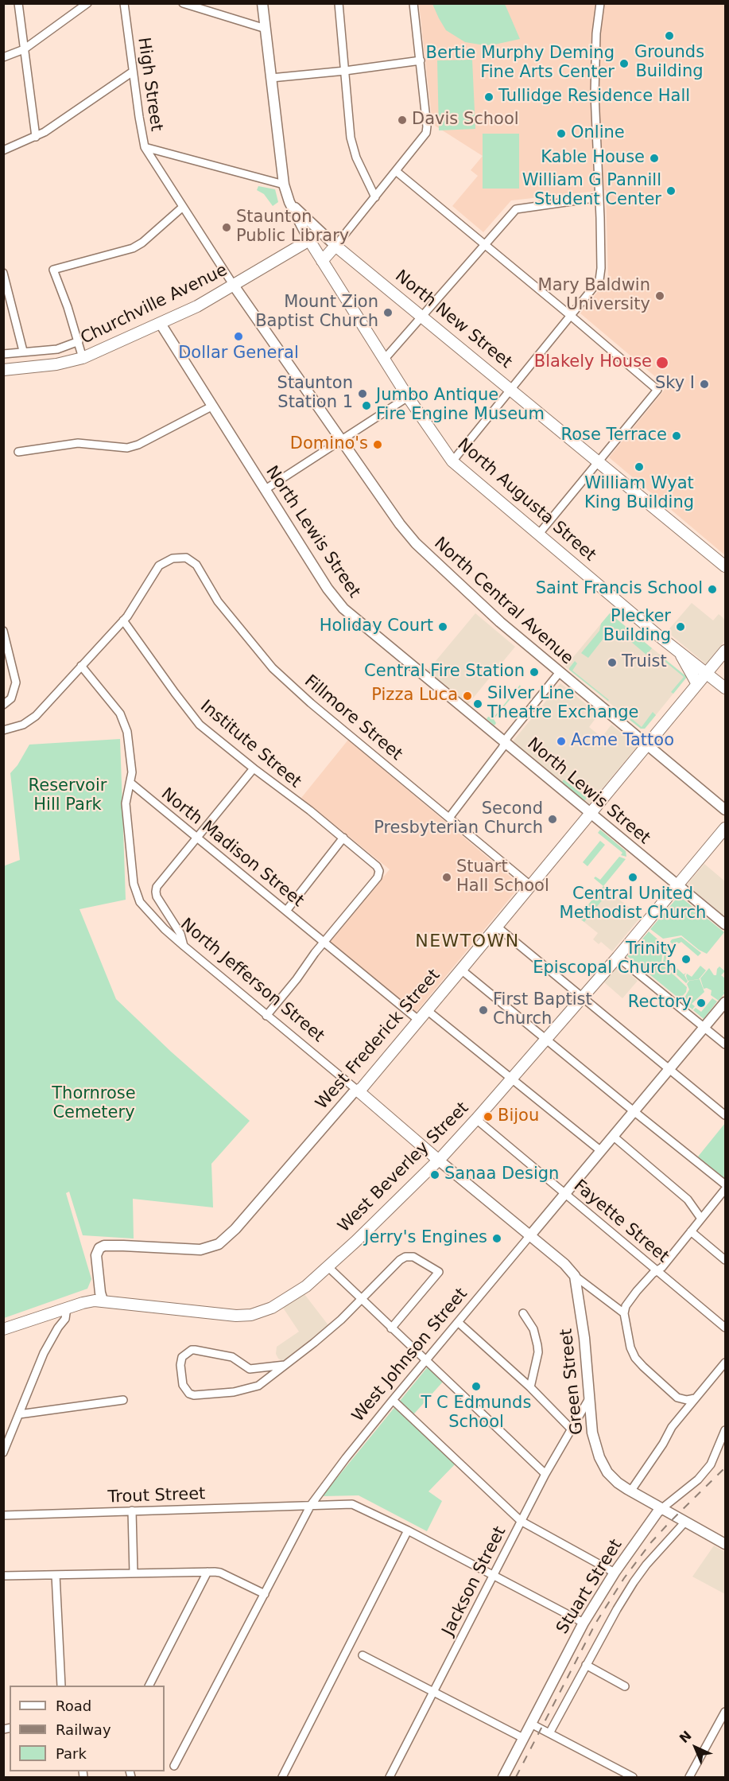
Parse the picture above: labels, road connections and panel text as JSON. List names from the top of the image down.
{
  "streets": {
    "main road": [
      "Churchville Avenue",
      "North New Street",
      "North Augusta Street",
      "North Jefferson Street",
      "West Frederick Street",
      "West Beverley Street"
    ],
    "street": [
      "High Street",
      "North Lewis Street",
      "North Central Avenue",
      "Fillmore Street",
      "Institute Street",
      "North Madison Street",
      "Fayette Street",
      "West Johnson Street",
      "Green Street",
      "Trout Street",
      "Jackson Street",
      "Stuart Street"
    ]
  },
  "crossings": [
    ["High Street", "Churchville Avenue"],
    ["High Street", "North Central Avenue"],
    ["Churchville Avenue", "North Augusta Street"],
    ["Churchville Avenue", "North Lewis Street"],
    ["Churchville Avenue", "North Central Avenue"],
    ["North New Street", "North Augusta Street"],
    ["North Augusta Street", "West Frederick Street"],
    ["North Lewis Street", "West Frederick Street"],
    ["North Lewis Street", "West Beverley Street"],
    ["North Central Avenue", "West Frederick Street"],
    ["Fillmore Street", "Institute Street"],
    ["Fillmore Street", "West Frederick Street"],
    ["Institute Street", "North Madison Street"],
    ["North Madison Street", "North Jefferson Street"],
    ["North Madison Street", "West Frederick Street"],
    ["North Jefferson Street", "West Frederick Street"],
    ["North Jefferson Street", "West Beverley Street"],
    ["West Frederick Street", "West Beverley Street"],
    ["West Beverley Street", "Fayette Street"],
    ["Fayette Street", "West Johnson Street"],
    ["West Johnson Street", "Trout Street"],
    ["Green Street", "Jackson Street"],
    ["Green Street", "Stuart Street"],
    ["Trout Street", "Jackson Street"],
    ["Trout Street", "Stuart Street"]
  ],
  "districts": ["NEWTOWN"],
  "parks": ["Reservoir Hill Park", "Thornrose Cemetery"],
  "places": [
    "Grounds Building",
    "Bertie Murphy Deming Fine Arts Center",
    "Tullidge Residence Hall",
    "Davis School",
    "Online",
    "Kable House",
    "William G Pannill Student Center",
    "Staunton Public Library",
    "Mary Baldwin University",
    "Mount Zion Baptist Church",
    "Dollar General",
    "Blakely House",
    "Sky I",
    "Staunton Station 1",
    "Jumbo Antique Fire Engine Museum",
    "Rose Terrace",
    "Domino's",
    "William Wyat King Building",
    "Saint Francis School",
    "Holiday Court",
    "Plecker Building",
    "Truist",
    "Central Fire Station",
    "Pizza Luca",
    "Silver Line Theatre Exchange",
    "Acme Tattoo",
    "Second Presbyterian Church",
    "Stuart Hall School",
    "Central United Methodist Church",
    "Trinity Episcopal Church",
    "Rectory",
    "First Baptist Church",
    "Bijou",
    "Sanaa Design",
    "Jerry's Engines",
    "T C Edmunds School"
  ],
  "legend": ["Road", "Railway", "Park"],
  "north": "top left"
}
